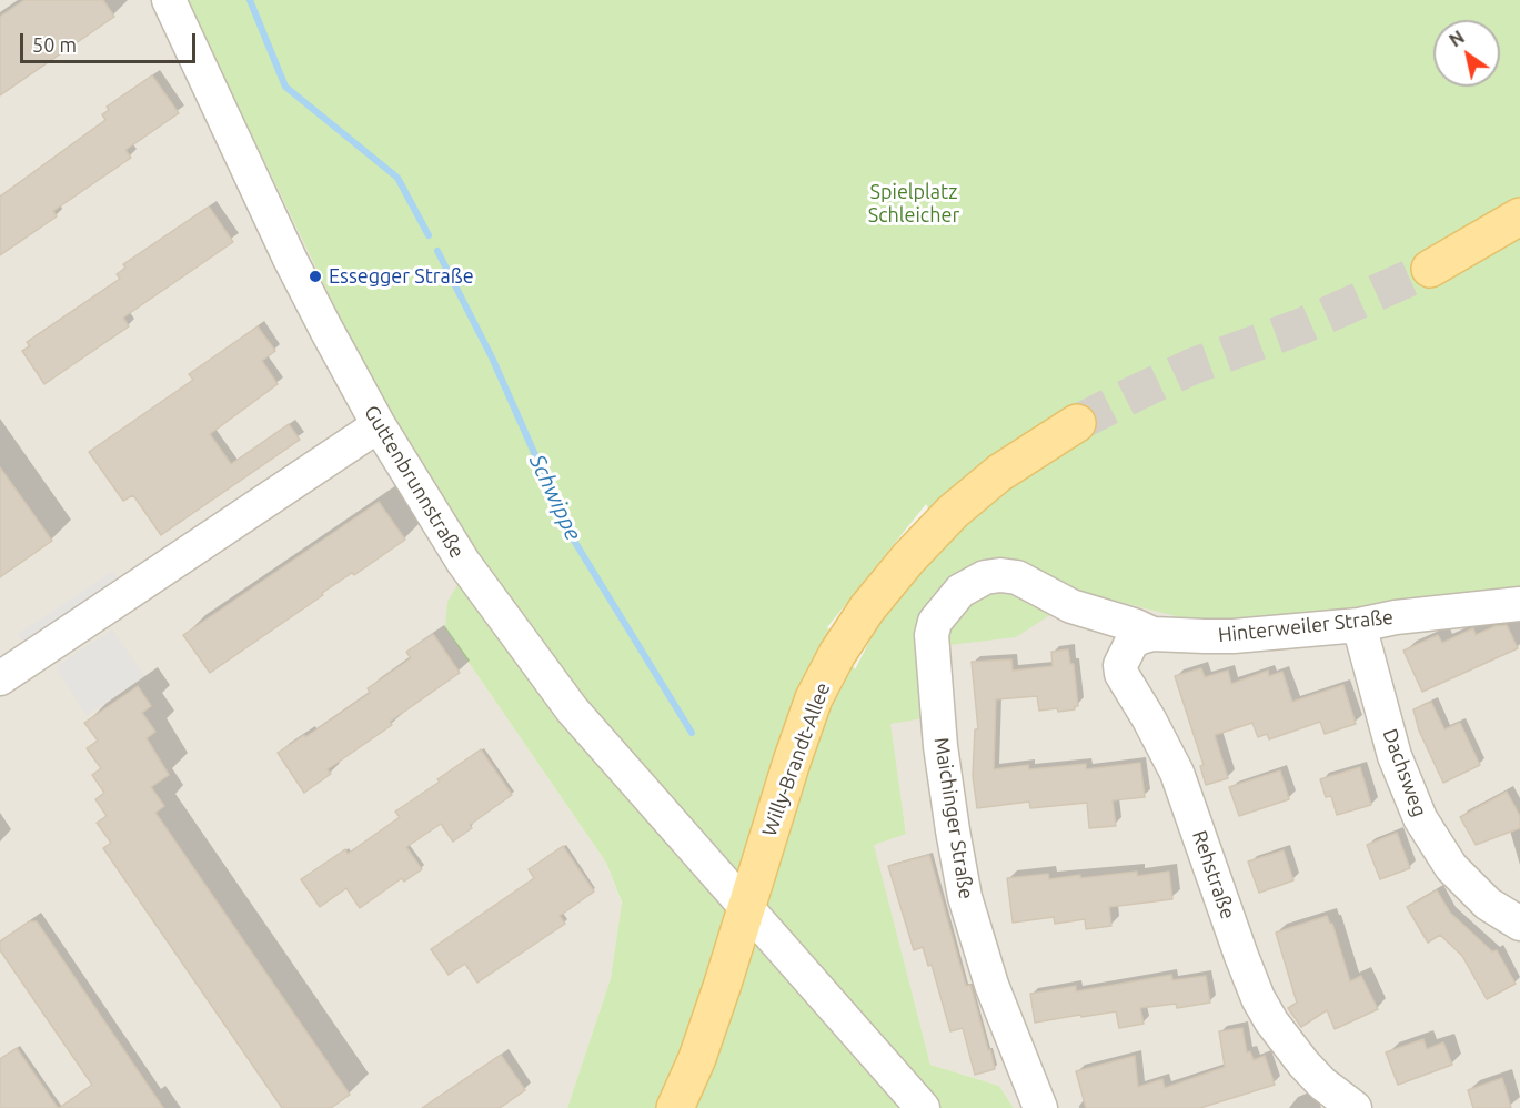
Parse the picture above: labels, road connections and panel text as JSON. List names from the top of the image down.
{
  "streets": {
    "main road": ["Willy-Brandt-Allee"],
    "street": [
      "Guttenbrunnstraße",
      "Hinterweiler Straße",
      "Dachsweg",
      "Maichinger Straße",
      "Rehstraße"
    ]
  },
  "crossings": [
    ["Guttenbrunnstraße", "Willy-Brandt-Allee"],
    ["Hinterweiler Straße", "Dachsweg"],
    ["Hinterweiler Straße", "Maichinger Straße"],
    ["Hinterweiler Straße", "Rehstraße"]
  ],
  "water": ["Schwippe"],
  "parks": ["Spielplatz Schleicher"],
  "places": ["Essegger Straße"],
  "scale_bar": "50 m",
  "north": "top left"
}
